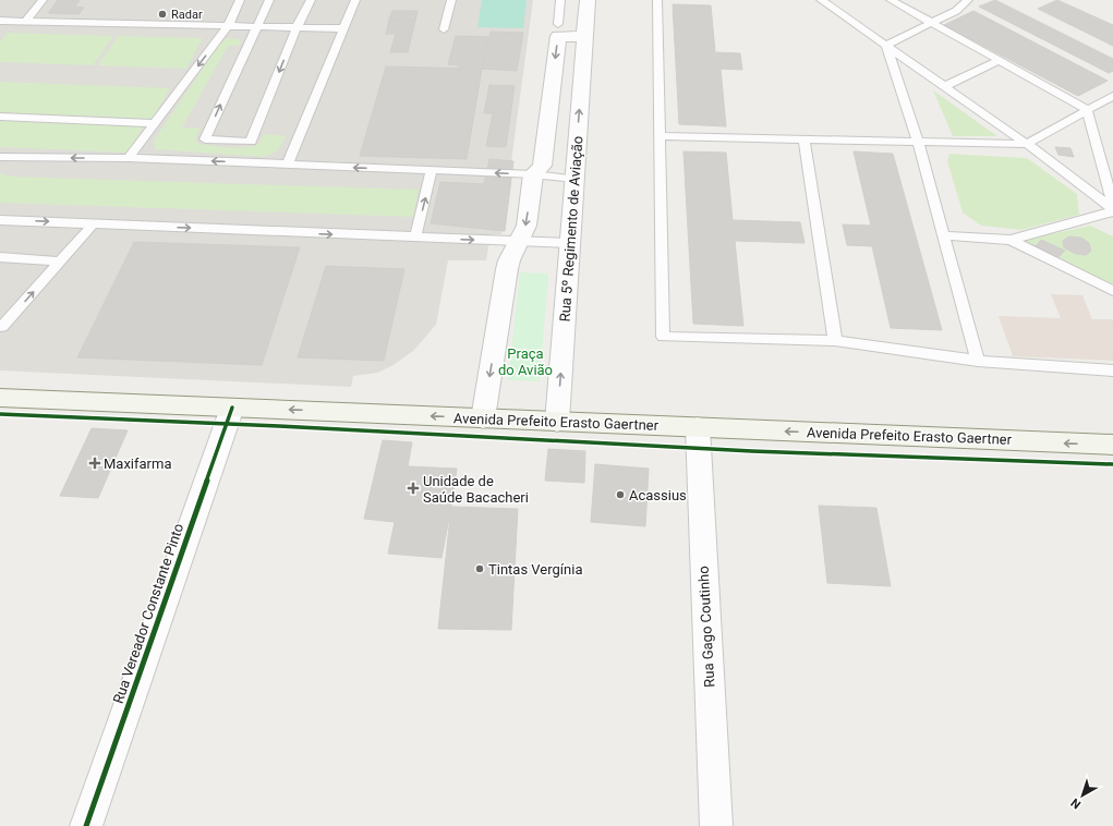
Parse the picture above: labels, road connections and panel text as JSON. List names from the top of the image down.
{
  "streets": {
    "main road": ["Avenida Prefeito Erasto Gaertner"],
    "street": ["Rua 5º Regimento de Aviação", "Rua Vereador Constante Pinto", "Rua Gago Coutinho"]
  },
  "crossings": [
    ["Rua 5º Regimento de Aviação", "Avenida Prefeito Erasto Gaertner"],
    ["Avenida Prefeito Erasto Gaertner", "Rua Vereador Constante Pinto"],
    ["Avenida Prefeito Erasto Gaertner", "Rua Gago Coutinho"]
  ],
  "one_way": ["Avenida Prefeito Erasto Gaertner"],
  "parks": ["Praça do Avião"],
  "places": {
    "other": ["Radar", "Acassius", "Tintas Vergínia"],
    "health": ["Maxifarma", "Unidade de Saúde Bacacheri"]
  },
  "north": "bottom left"
}
